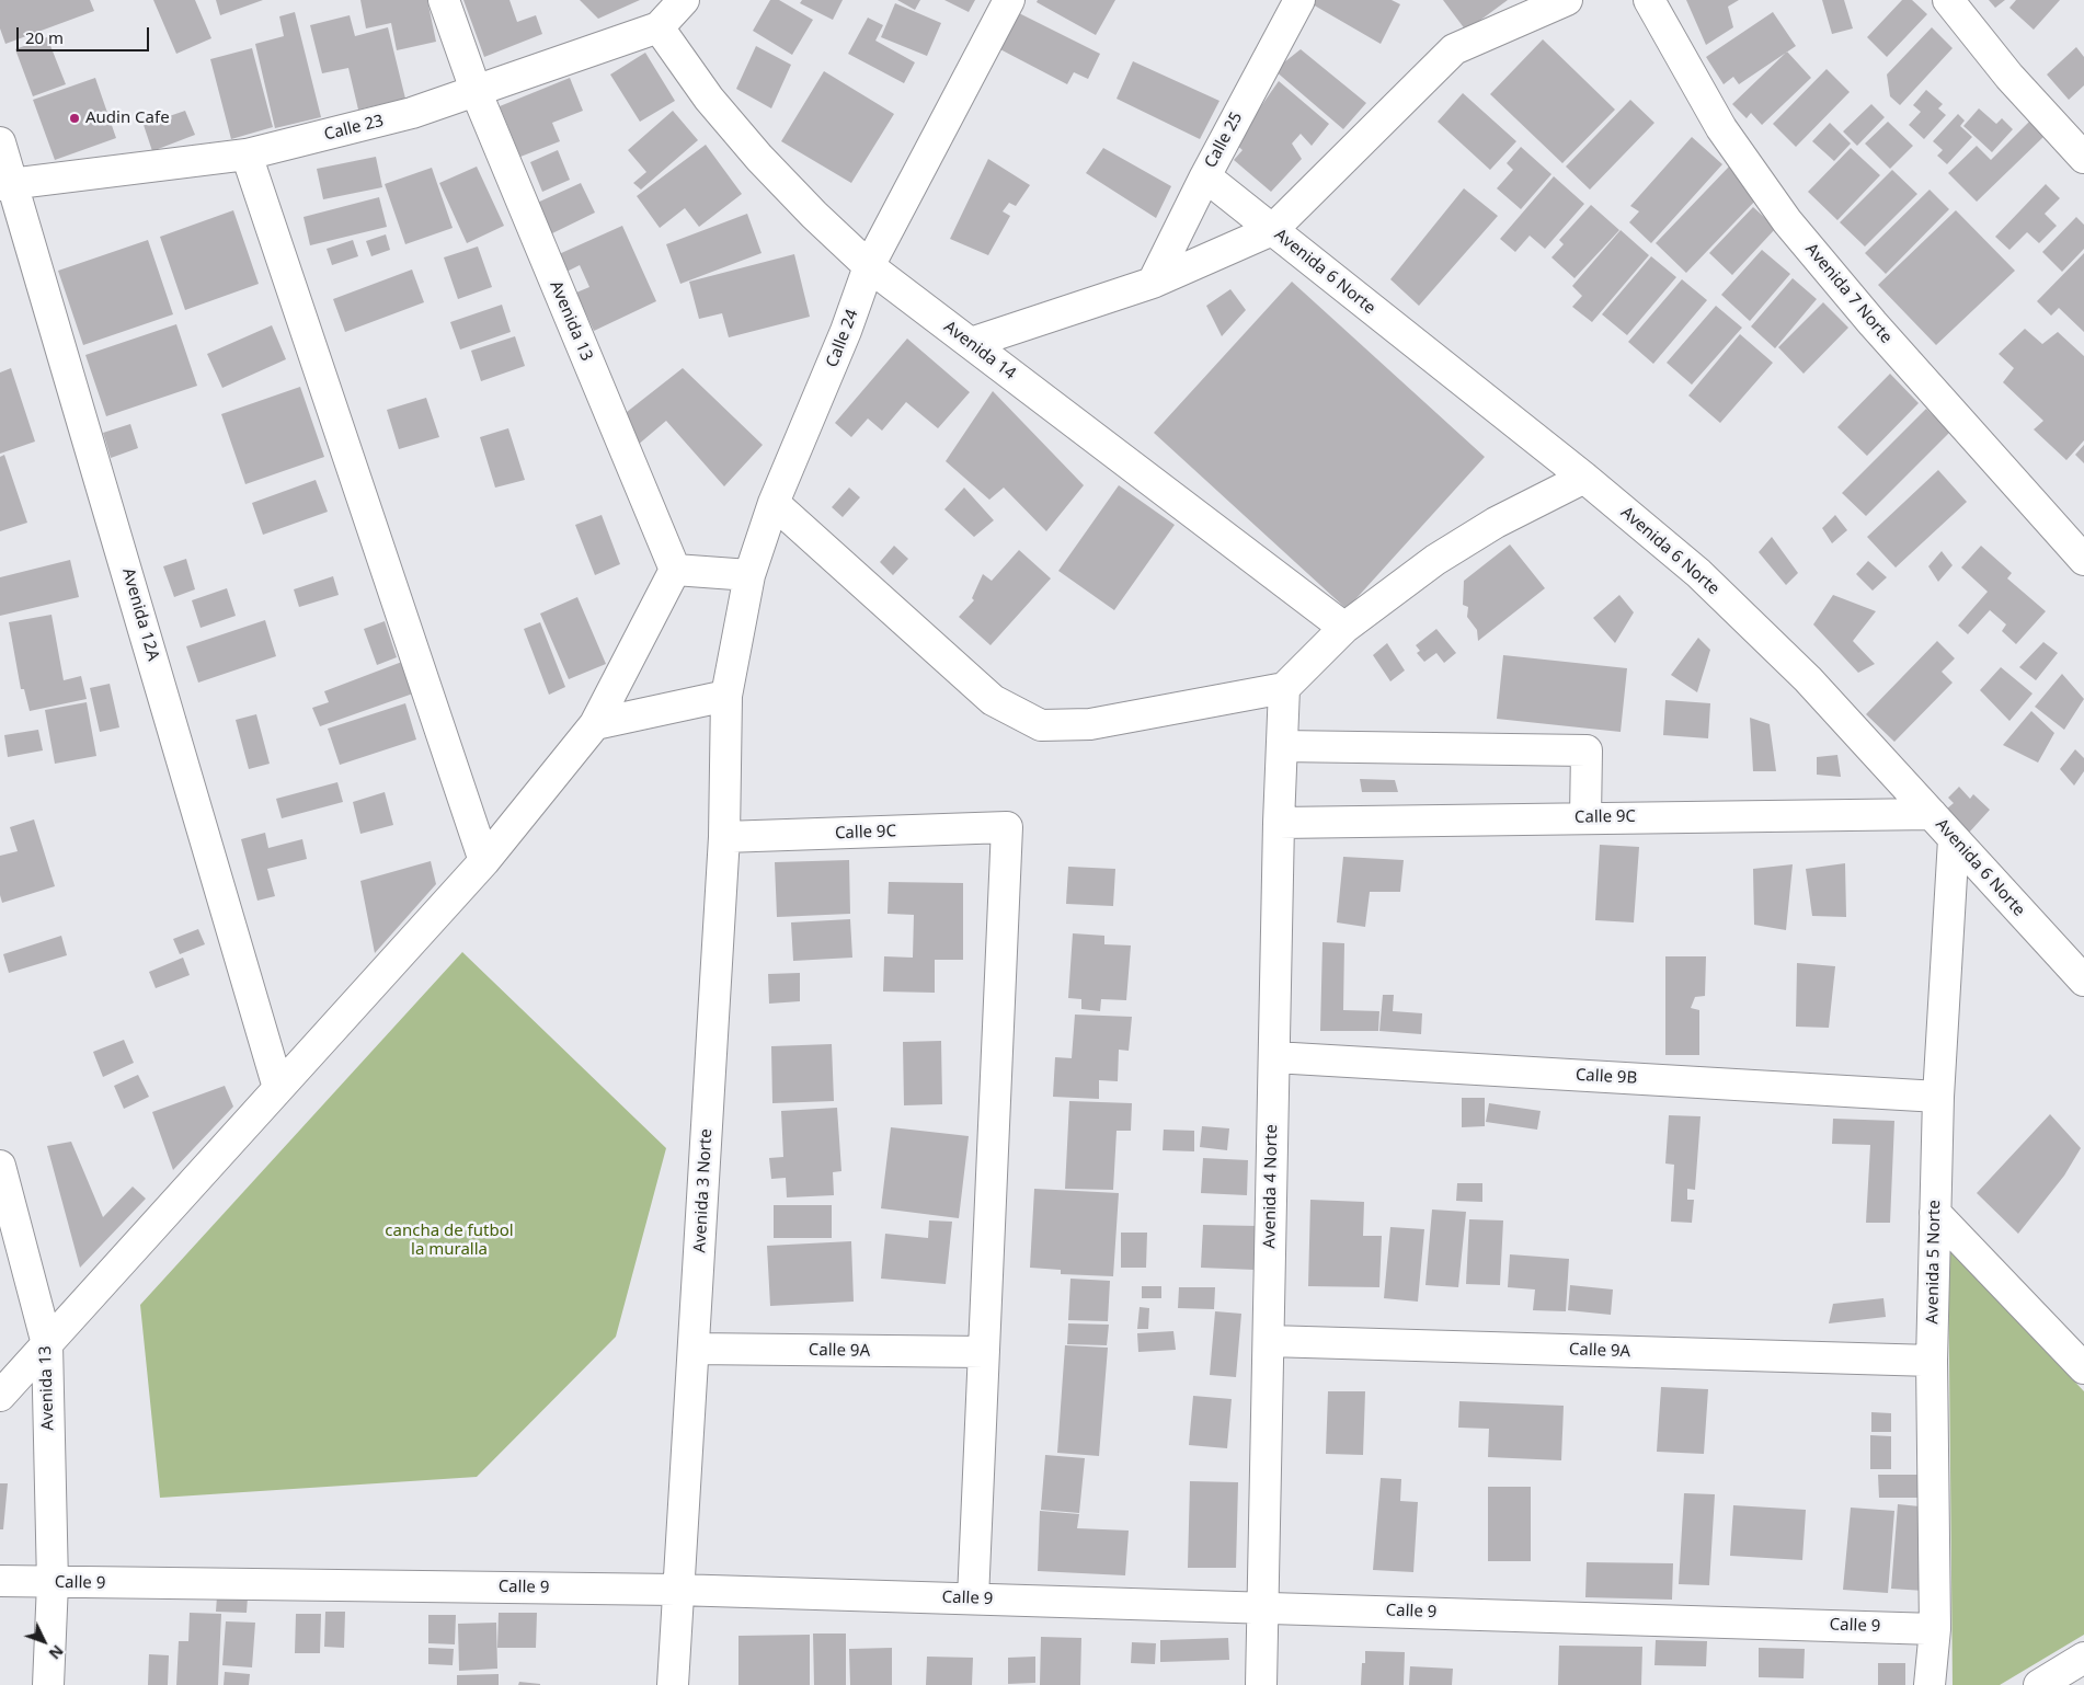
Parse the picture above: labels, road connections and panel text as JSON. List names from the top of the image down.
{
  "streets": {
    "street": [
      "Calle 23",
      "Calle 25",
      "Avenida 6 Norte",
      "Avenida 7 Norte",
      "Avenida 13",
      "Calle 24",
      "Avenida 14",
      "Avenida 12A",
      "Calle 9C",
      "Calle 9B",
      "Avenida 4 Norte",
      "Avenida 3 Norte",
      "Avenida 5 Norte",
      "Calle 9A",
      "Calle 9"
    ]
  },
  "crossings": [
    ["Calle 23", "Avenida 13"],
    ["Calle 23", "Avenida 14"],
    ["Calle 23", "Avenida 12A"],
    ["Calle 25", "Avenida 6 Norte"],
    ["Avenida 6 Norte", "Calle 9C"],
    ["Avenida 6 Norte", "Avenida 5 Norte"],
    ["Avenida 13", "Calle 9"],
    ["Calle 24", "Avenida 14"],
    ["Calle 24", "Avenida 3 Norte"],
    ["Calle 9C", "Avenida 4 Norte"],
    ["Calle 9C", "Avenida 3 Norte"],
    ["Calle 9C", "Calle 9A"],
    ["Calle 9B", "Avenida 4 Norte"],
    ["Calle 9B", "Avenida 5 Norte"],
    ["Avenida 4 Norte", "Calle 9A"],
    ["Avenida 4 Norte", "Calle 9"],
    ["Avenida 3 Norte", "Calle 9A"],
    ["Avenida 3 Norte", "Calle 9"],
    ["Avenida 5 Norte", "Calle 9A"],
    ["Avenida 5 Norte", "Calle 9"]
  ],
  "parks": ["cancha de futbol la muralla"],
  "places": ["Audin Cafe"],
  "scale_bar": "20 m",
  "north": "bottom right"
}
